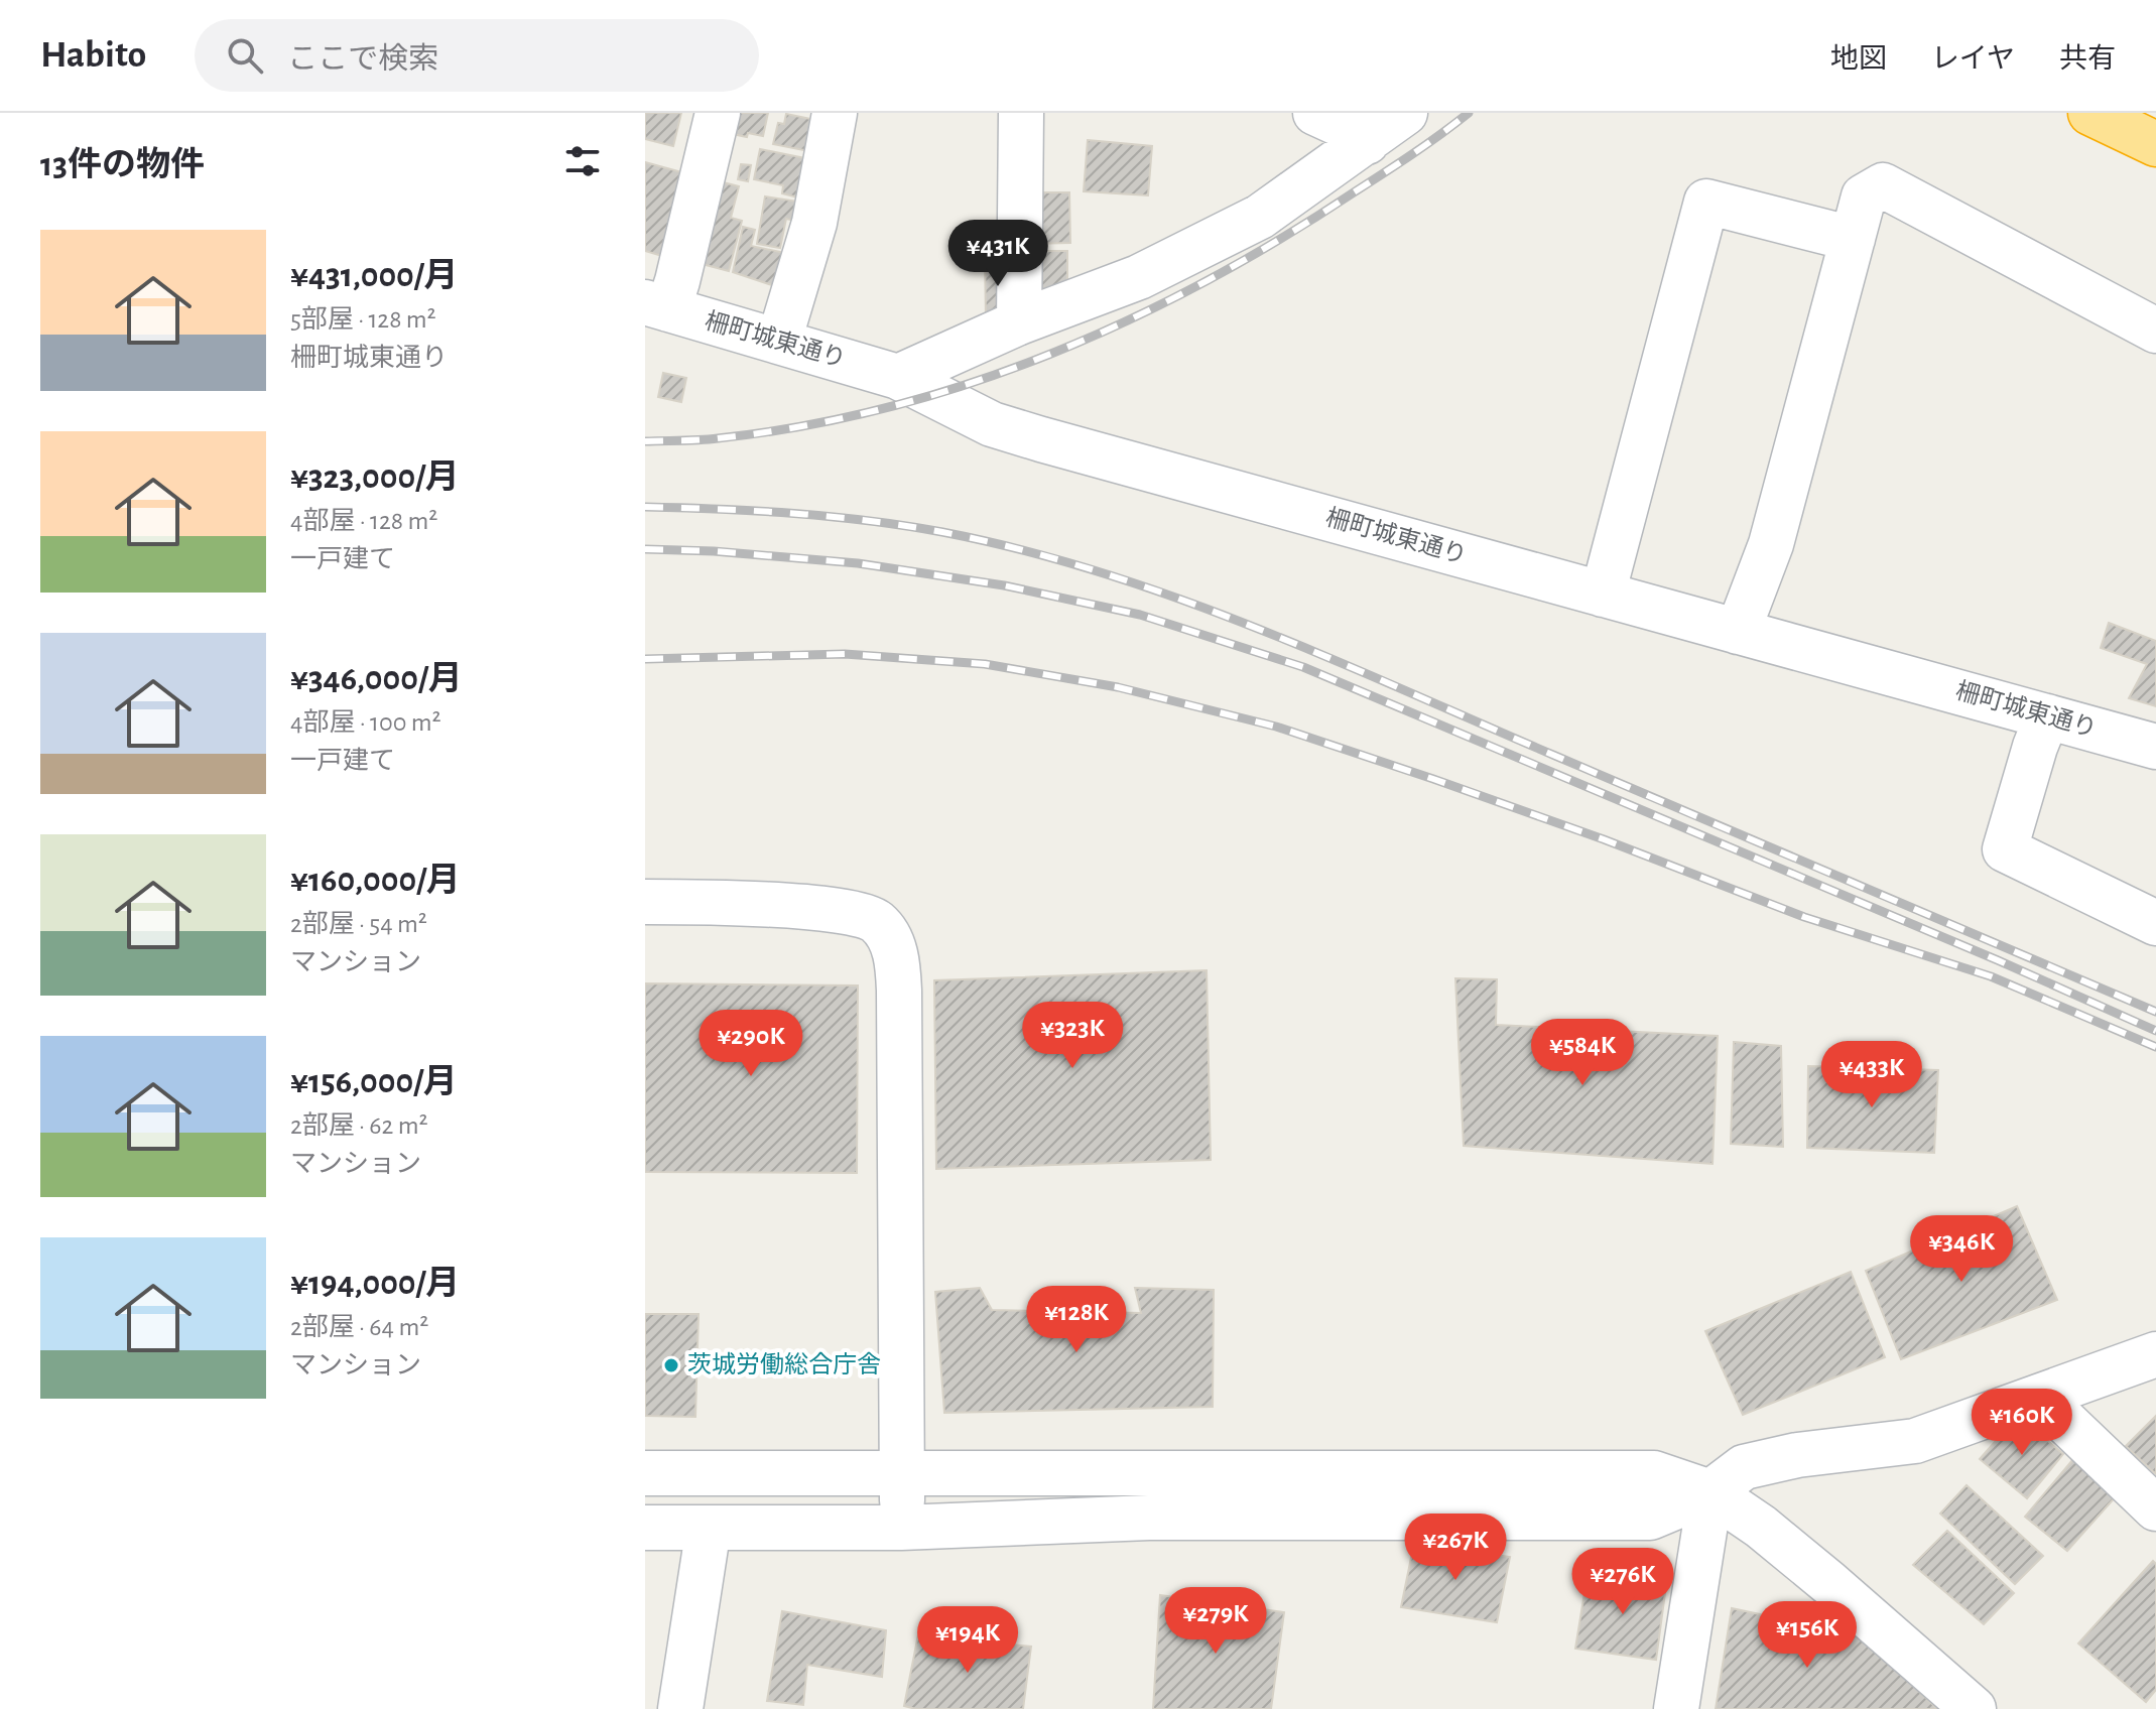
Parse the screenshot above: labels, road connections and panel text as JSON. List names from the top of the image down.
{
  "streets": {
    "street": ["柵町城東通り"]
  },
  "places": ["茨城労働総合庁舎"],
  "page": {
    "header": "Habito",
    "search": "ここで検索",
    "nav": ["地図", "レイヤ", "共有"],
    "heading": "13件の物件",
    "list": [
      {
        "name": "¥431,000/月",
        "note": "5部屋 · 128 m² · 柵町城東通り"
      },
      {
        "name": "¥323,000/月",
        "note": "4部屋 · 128 m² · 一戸建て"
      },
      {
        "name": "¥346,000/月",
        "note": "4部屋 · 100 m² · 一戸建て"
      },
      {
        "name": "¥160,000/月",
        "note": "2部屋 · 54 m² · マンション"
      },
      {
        "name": "¥156,000/月",
        "note": "2部屋 · 62 m² · マンション"
      },
      {
        "name": "¥194,000/月",
        "note": "2部屋 · 64 m² · マンション"
      }
    ],
    "price": [
      "¥431K",
      "¥323K",
      "¥290K",
      "¥584K",
      "¥433K",
      "¥346K",
      "¥128K",
      "¥160K",
      "¥267K",
      "¥276K",
      "¥279K",
      "¥156K",
      "¥194K"
    ]
  }
}
